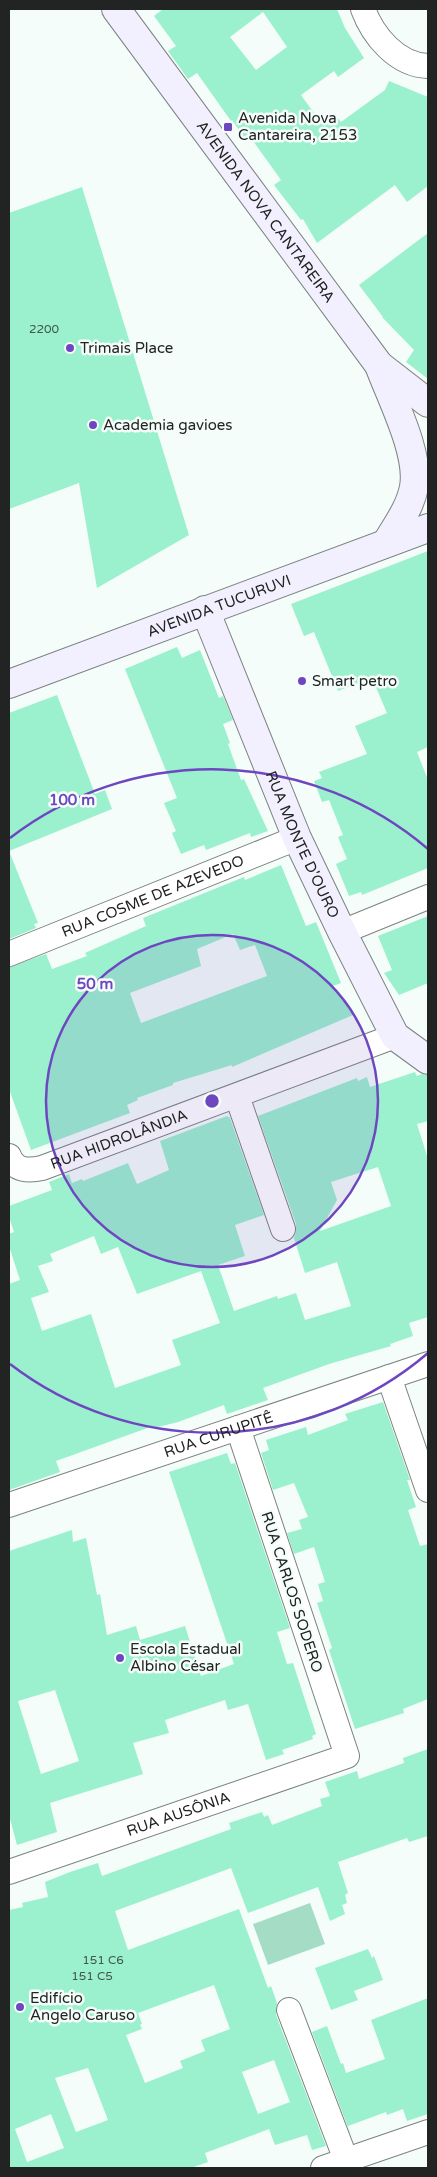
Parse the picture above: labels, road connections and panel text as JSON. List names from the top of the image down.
{
  "streets": {
    "main road": ["AVENIDA NOVA CANTAREIRA", "AVENIDA TUCURUVI", "RUA MONTE D'OURO"],
    "street": [
      "RUA COSME DE AZEVEDO",
      "RUA HIDROLÂNDIA",
      "RUA CURUPITÊ",
      "RUA CARLOS SODERO",
      "RUA AUSÔNIA"
    ]
  },
  "crossings": [
    ["AVENIDA TUCURUVI", "RUA MONTE D'OURO"],
    ["RUA MONTE D'OURO", "RUA COSME DE AZEVEDO"],
    ["RUA MONTE D'OURO", "RUA HIDROLÂNDIA"],
    ["RUA CURUPITÊ", "RUA CARLOS SODERO"],
    ["RUA CARLOS SODERO", "RUA AUSÔNIA"]
  ],
  "places": {
    "transit": ["Avenida Nova Cantareira, 2153"],
    "other": [
      "Trimais Place",
      "Academia gavioes",
      "Smart petro",
      "Escola Estadual Albino César",
      "Edifício Angelo Caruso"
    ]
  },
  "house_numbers": ["2200", "151 C6", "151 C5"],
  "rings": ["100 m", "50 m"]
}
